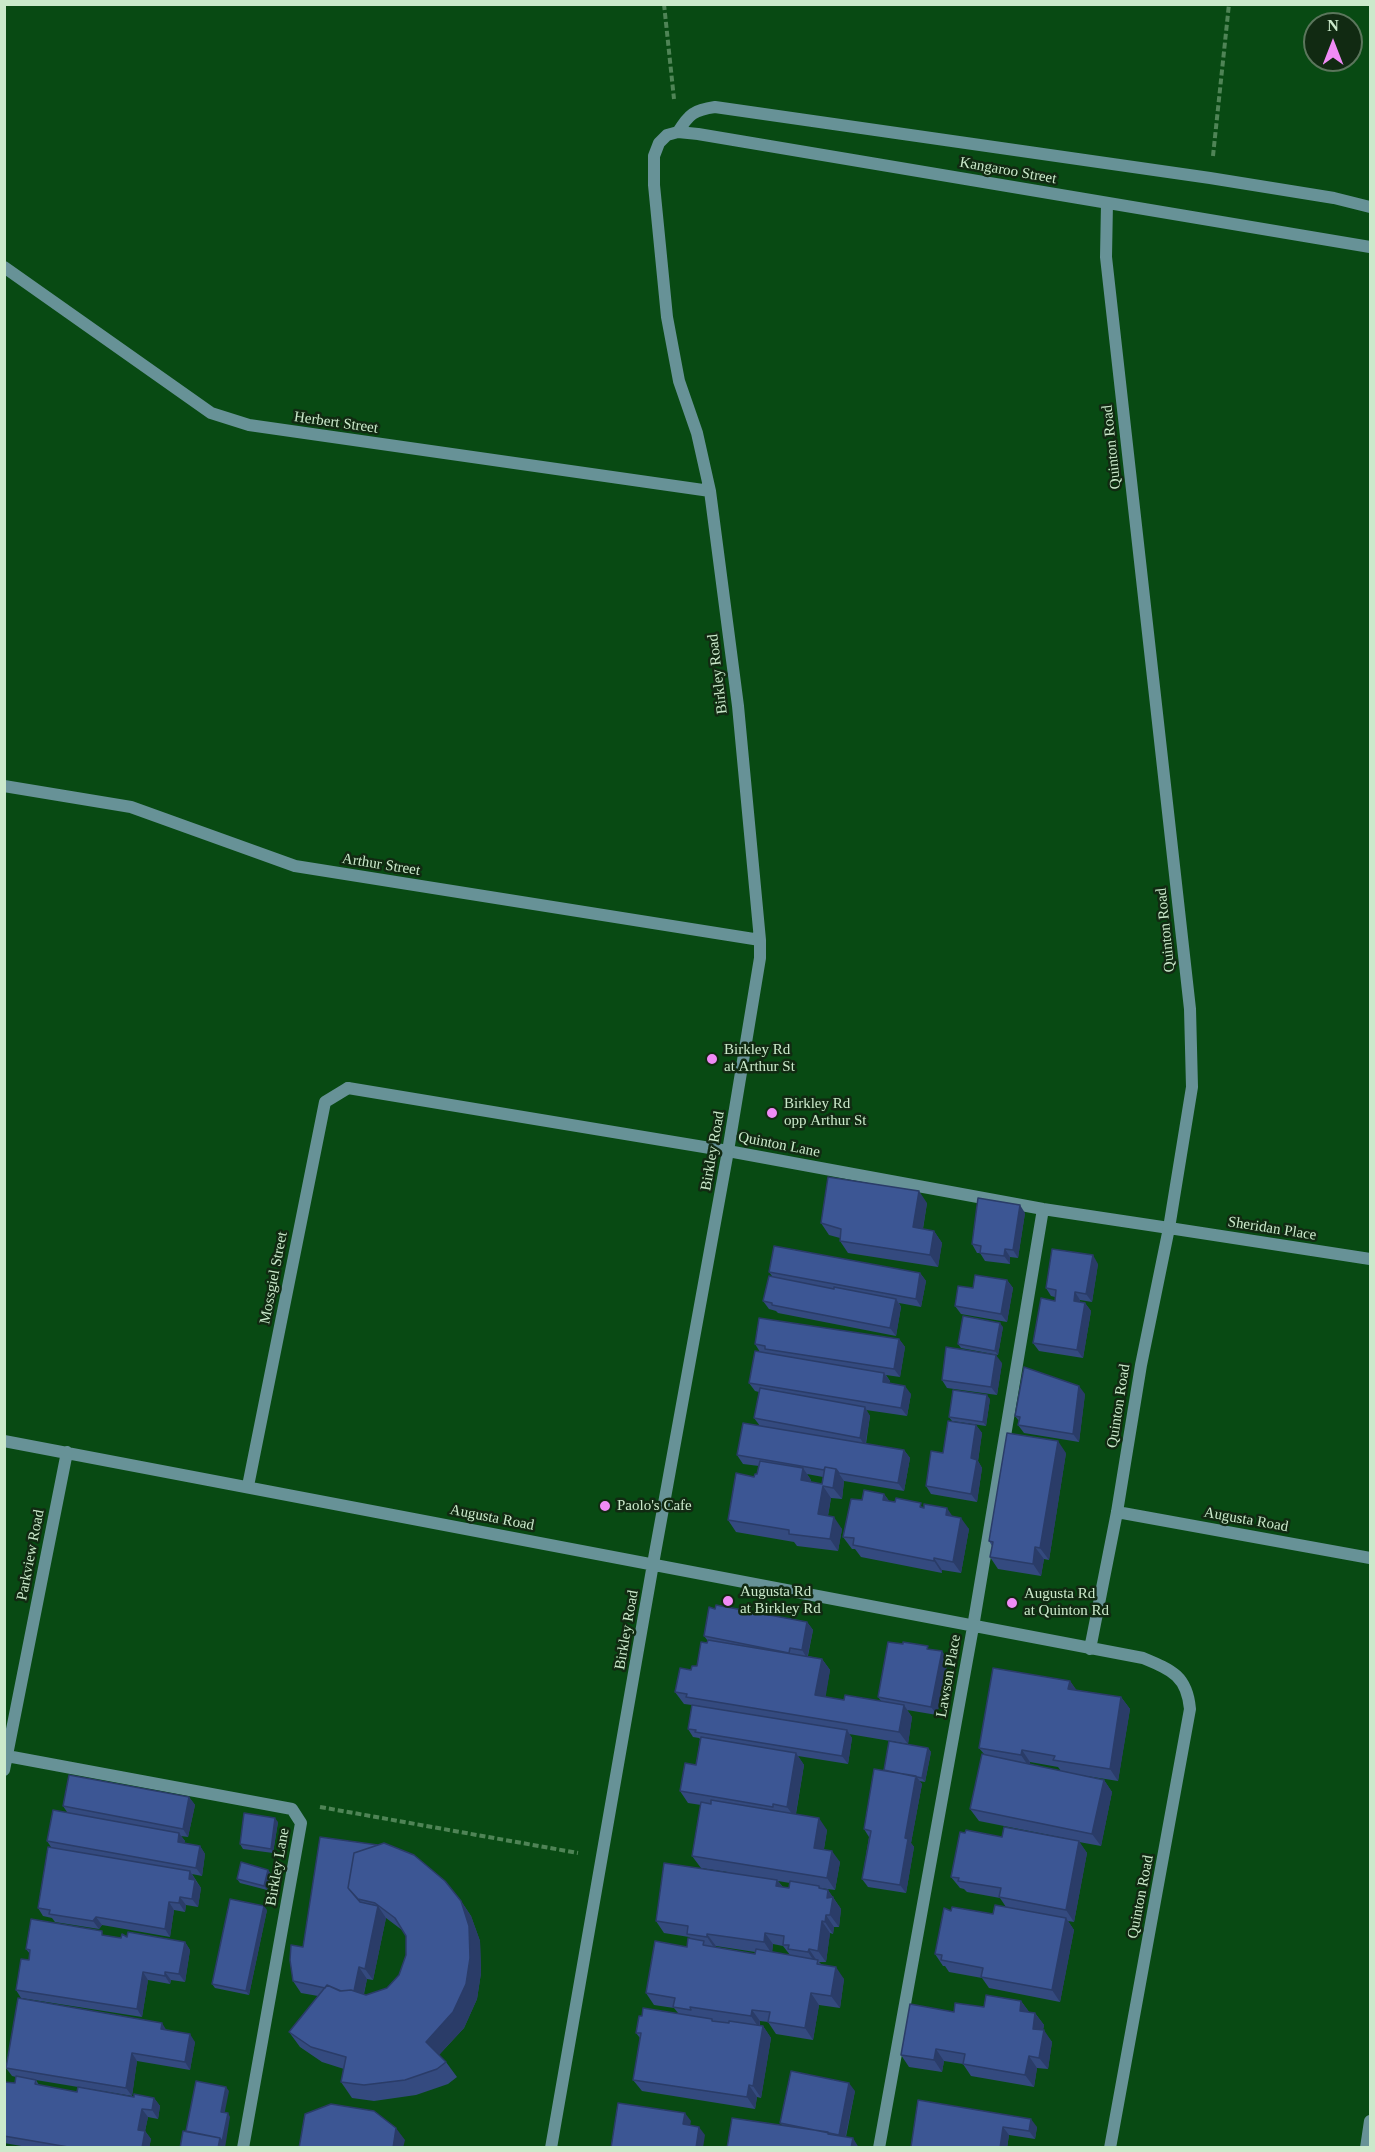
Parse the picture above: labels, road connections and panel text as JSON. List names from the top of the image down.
{
  "streets": {
    "street": [
      "Kangaroo Street",
      "Herbert Street",
      "Quinton Road",
      "Birkley Road",
      "Arthur Street",
      "Quinton Lane",
      "Sheridan Place",
      "Mossgiel Street",
      "Augusta Road",
      "Parkview Road",
      "Lawson Place",
      "Birkley Lane"
    ]
  },
  "crossings": [
    ["Kangaroo Street", "Quinton Road"],
    ["Kangaroo Street", "Birkley Road"],
    ["Herbert Street", "Birkley Road"],
    ["Quinton Road", "Quinton Lane"],
    ["Quinton Road", "Sheridan Place"],
    ["Quinton Road", "Augusta Road"],
    ["Quinton Road", "Lawson Place"],
    ["Birkley Road", "Arthur Street"],
    ["Birkley Road", "Quinton Lane"],
    ["Birkley Road", "Augusta Road"],
    ["Quinton Lane", "Sheridan Place"],
    ["Quinton Lane", "Mossgiel Street"],
    ["Quinton Lane", "Lawson Place"],
    ["Mossgiel Street", "Augusta Road"],
    ["Augusta Road", "Parkview Road"],
    ["Augusta Road", "Lawson Place"],
    ["Parkview Road", "Birkley Lane"]
  ],
  "places": [
    "Birkley Rd at Arthur St",
    "Birkley Rd opp Arthur St",
    "Paolo's Cafe",
    "Augusta Rd at Birkley Rd",
    "Augusta Rd at Quinton Rd"
  ],
  "north": "top"
}
